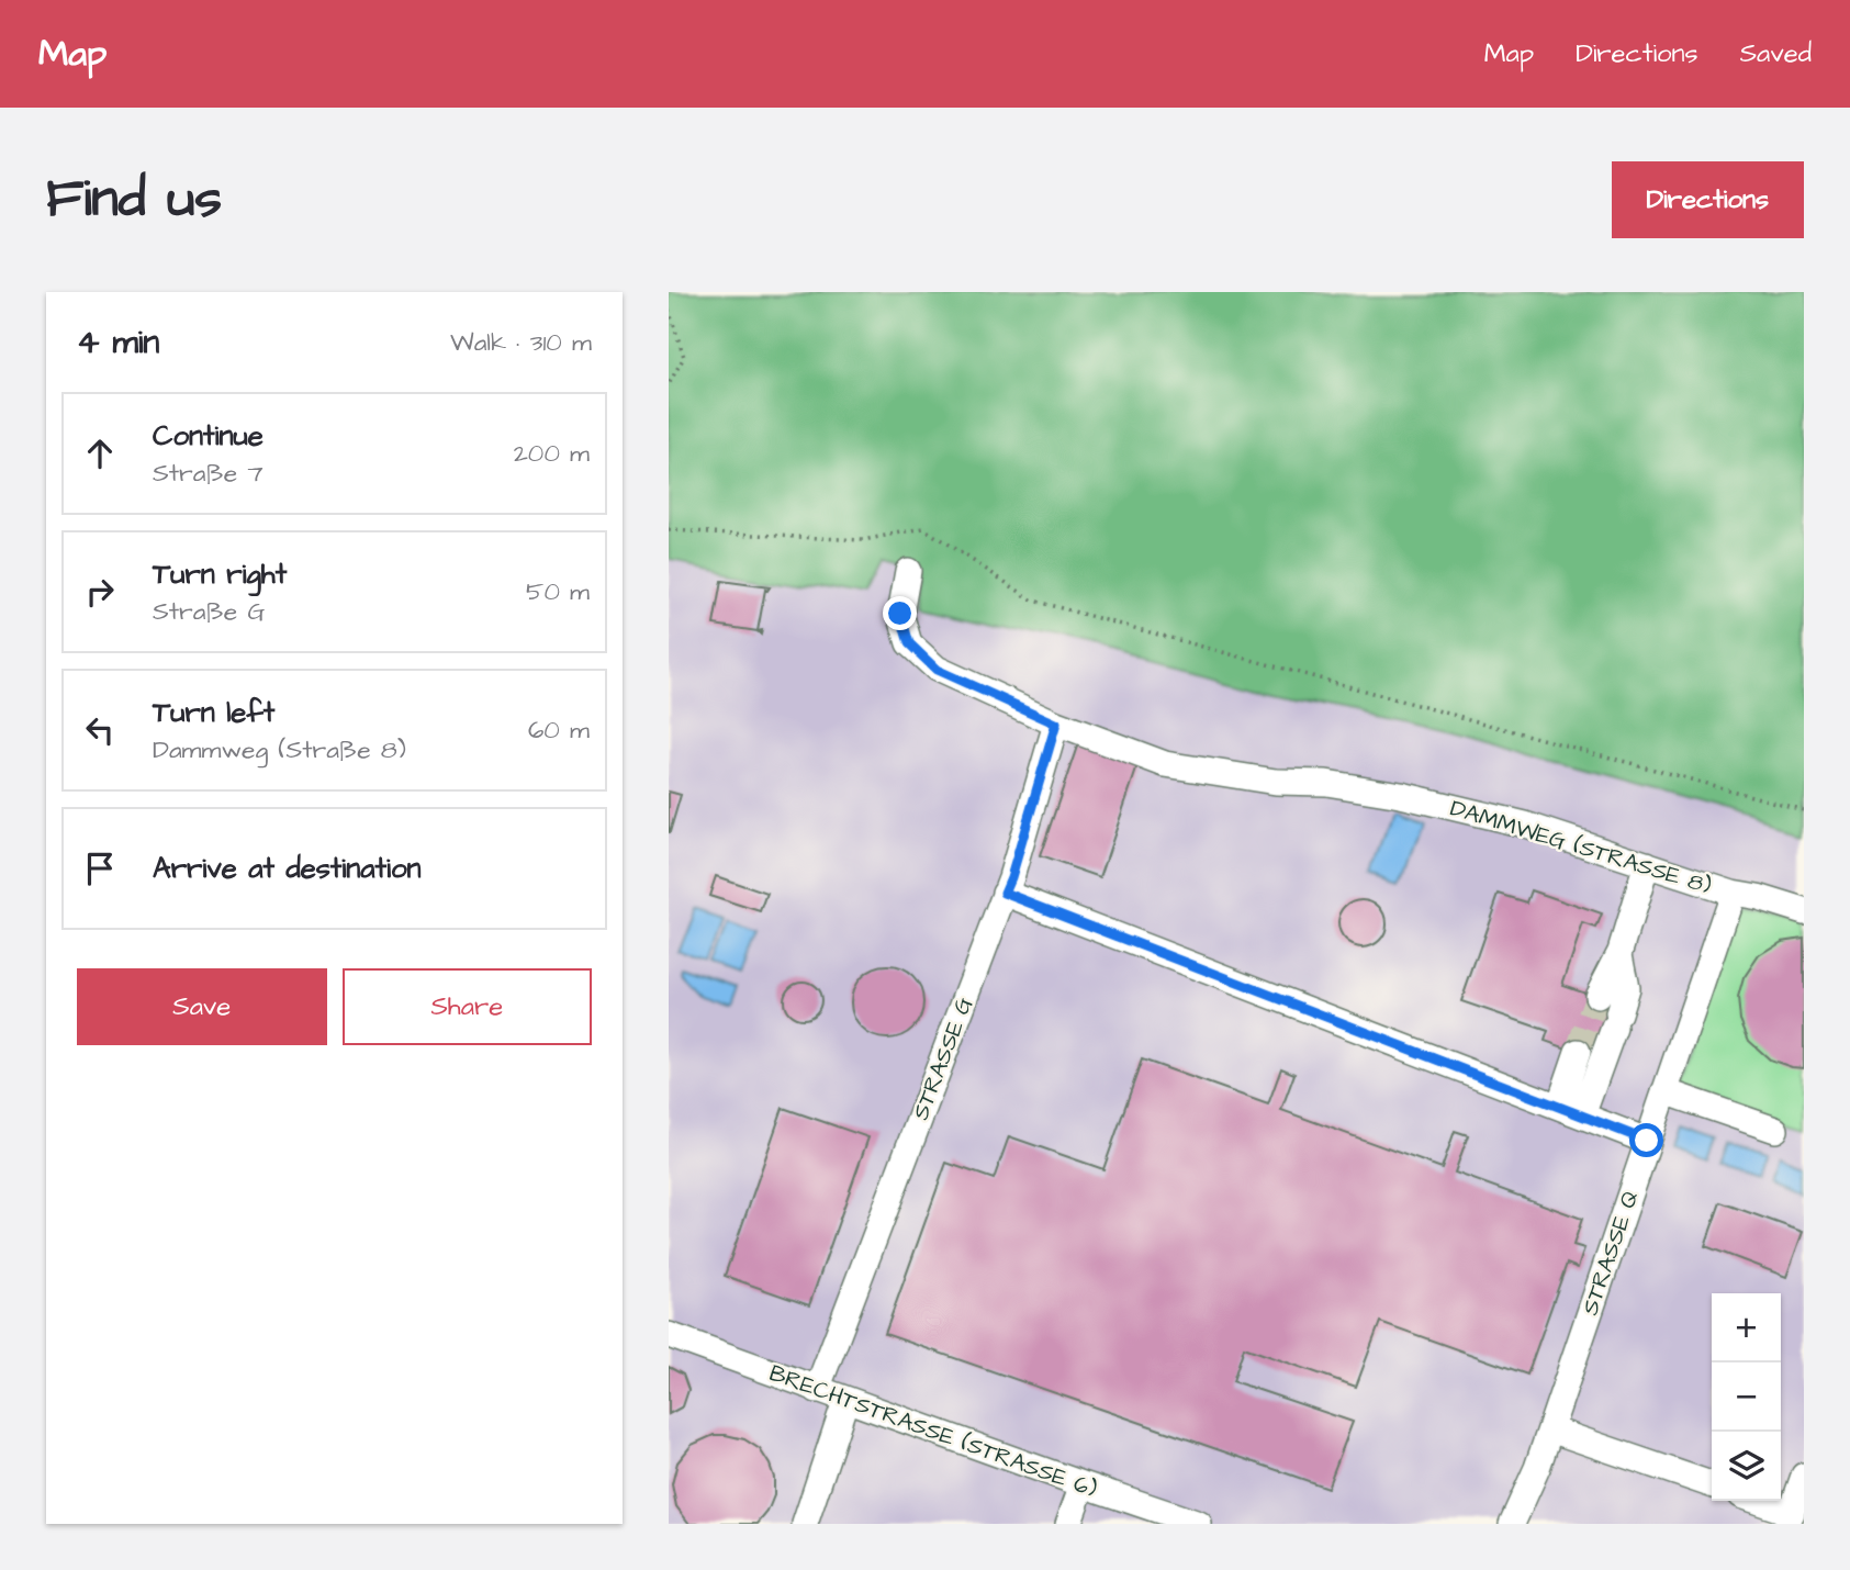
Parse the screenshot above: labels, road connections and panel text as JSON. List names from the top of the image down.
{
  "streets": {
    "street": [
      "DAMMWEG (STRASSE 8)",
      "STRASSE G",
      "STRASSE Q",
      "BRECHTSTRASSE (STRASSE 6)"
    ]
  },
  "crossings": [
    ["DAMMWEG (STRASSE 8)", "STRASSE G"],
    ["DAMMWEG (STRASSE 8)", "STRASSE Q"],
    ["STRASSE G", "BRECHTSTRASSE (STRASSE 6)"]
  ],
  "page": {
    "header": "Map",
    "nav": ["Map", "Directions", "Saved"],
    "buttons": [
      "Directions",
      ["Save", "Share"]
    ],
    "title": "Find us",
    "heading": ["4 min", "Walk · 310 m"],
    "list": [
      ["Continue", "Straße 7", "200 m"],
      ["Turn right", "Straße G", "50 m"],
      ["Turn left", "Dammweg (Straße 8)", "60 m"],
      "Arrive at destination"
    ],
    "map_buttons": ["+", "−"]
  }
}
